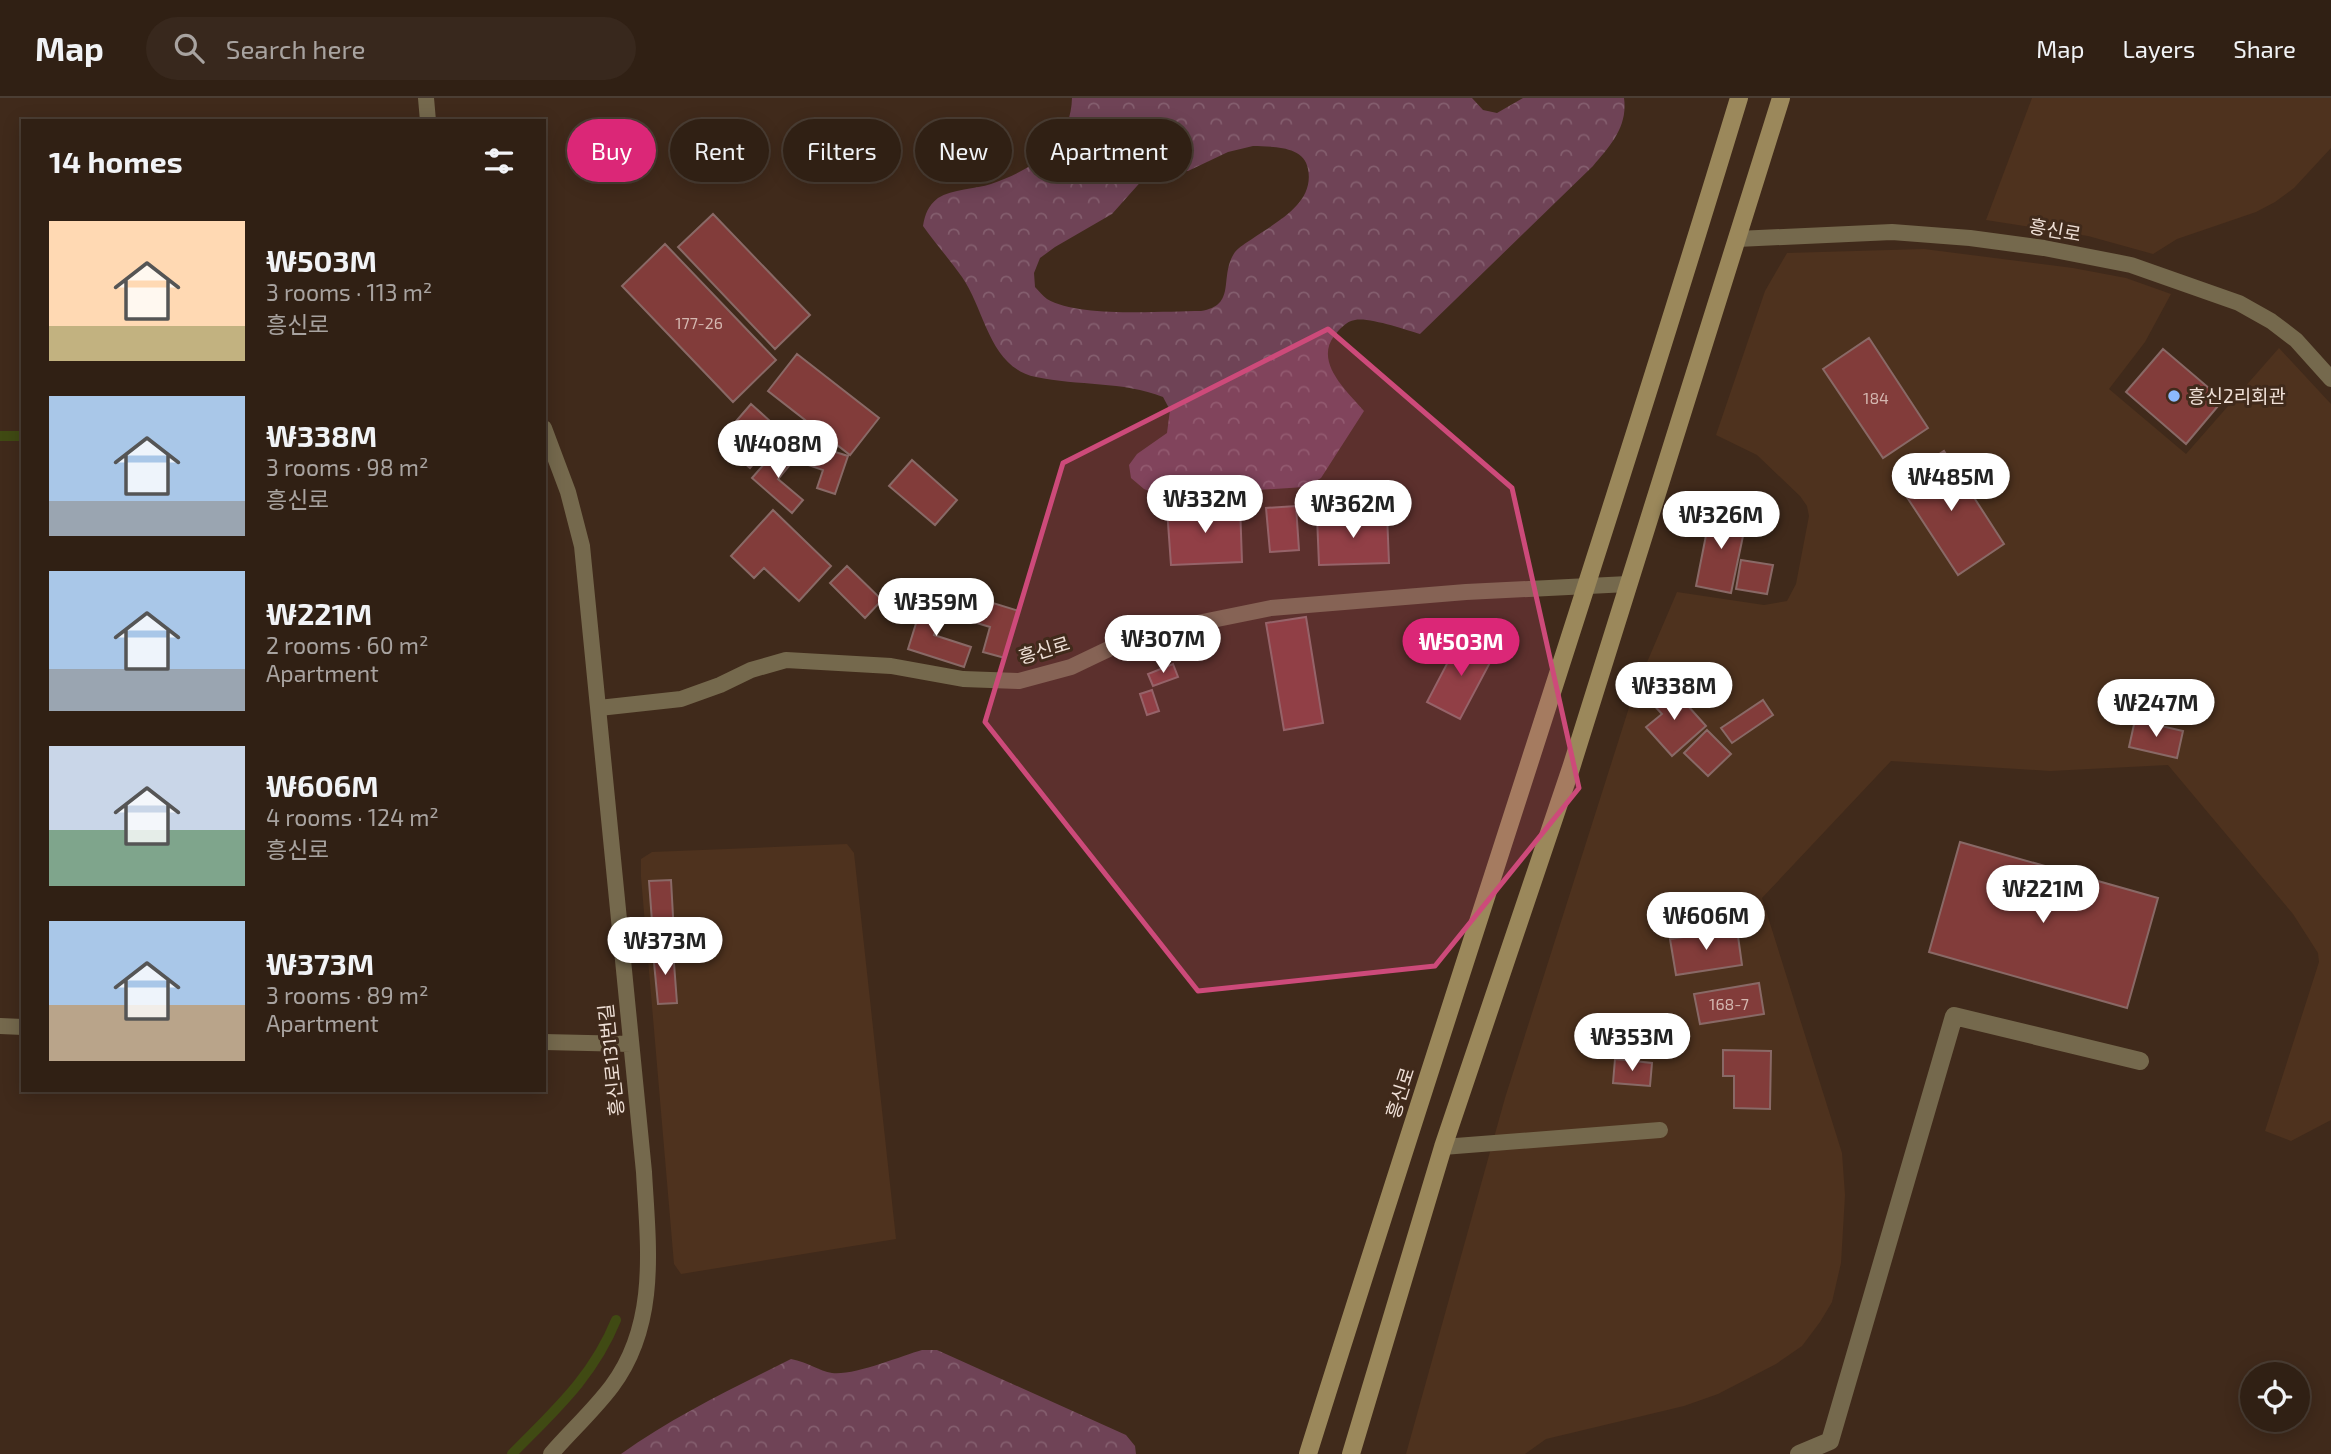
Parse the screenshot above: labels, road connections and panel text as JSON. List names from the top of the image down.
{
  "streets": {
    "main road": ["흥신로"],
    "lane": ["흥신로131번길"]
  },
  "crossings": [
    ["흥신로", "흥신로131번길"]
  ],
  "places": ["흥신2리회관"],
  "house_numbers": ["177-26", "184", "168-7"],
  "page": {
    "header": "Map",
    "search": "Search here",
    "nav": ["Map", "Layers", "Share"],
    "chip": [
      "Buy",
      "Rent",
      "Filters",
      "New",
      "Apartment"
    ],
    "heading": "14 homes",
    "list": [
      {
        "name": "₩503M",
        "note": "3 rooms · 113 m² · 흥신로"
      },
      {
        "name": "₩338M",
        "note": "3 rooms · 98 m² · 흥신로"
      },
      {
        "name": "₩221M",
        "note": "2 rooms · 60 m² · Apartment"
      },
      {
        "name": "₩606M",
        "note": "4 rooms · 124 m² · 흥신로"
      },
      {
        "name": "₩373M",
        "note": "3 rooms · 89 m² · Apartment"
      }
    ],
    "price": [
      "₩408M",
      "₩485M",
      "₩332M",
      "₩362M",
      "₩326M",
      "₩359M",
      "₩307M",
      "₩503M",
      "₩338M",
      "₩247M",
      "₩221M",
      "₩606M",
      "₩373M",
      "₩353M"
    ]
  }
}
